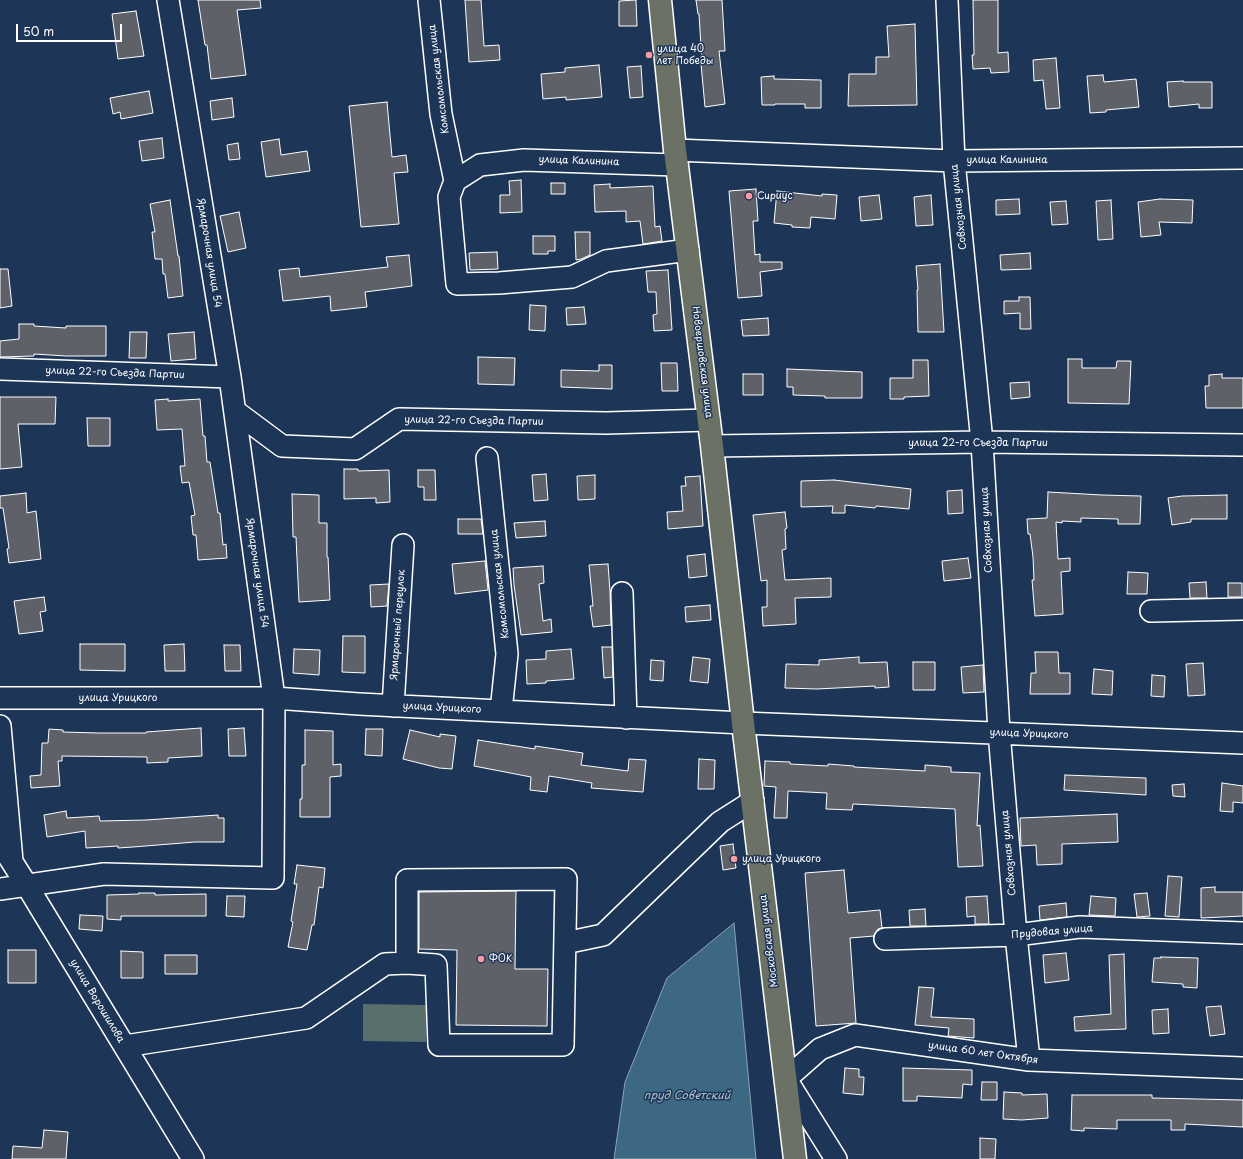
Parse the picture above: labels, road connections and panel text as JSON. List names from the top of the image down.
{
  "streets": {
    "main road": ["Новоершовская улица", "Московская улица"],
    "street": [
      "Комсомольская улица",
      "улица Калинина",
      "Совхозная улица",
      "Ярмарочная улица 54",
      "улица 22-го Съезда Партии",
      "Ярмарочный переулок",
      "улица Урицкого",
      "Прудовая улица",
      "улица Ворошилова",
      "улица 60 лет Октября"
    ]
  },
  "crossings": [
    ["Комсомольская улица", "улица Калинина"],
    ["Комсомольская улица", "улица Урицкого"],
    ["улица Калинина", "Совхозная улица"],
    ["улица Калинина", "Новоершовская улица"],
    ["Совхозная улица", "улица 22-го Съезда Партии"],
    ["Совхозная улица", "улица Урицкого"],
    ["Совхозная улица", "Прудовая улица"],
    ["Совхозная улица", "улица 60 лет Октября"],
    ["Ярмарочная улица 54", "улица 22-го Съезда Партии"],
    ["Ярмарочная улица 54", "улица Урицкого"],
    ["Ярмарочная улица 54", "улица Ворошилова"],
    ["Новоершовская улица", "улица 22-го Съезда Партии"],
    ["Новоершовская улица", "улица Урицкого"],
    ["Новоершовская улица", "Московская улица"],
    ["Ярмарочный переулок", "улица Урицкого"],
    ["улица Урицкого", "Московская улица"],
    ["Московская улица", "улица 60 лет Октября"]
  ],
  "water": ["пруд Советский"],
  "places": [
    "улица 40 лет Победы",
    "Сириус",
    "улица Урицкого",
    "ФОК"
  ],
  "scale_bar": "50 m"
}
